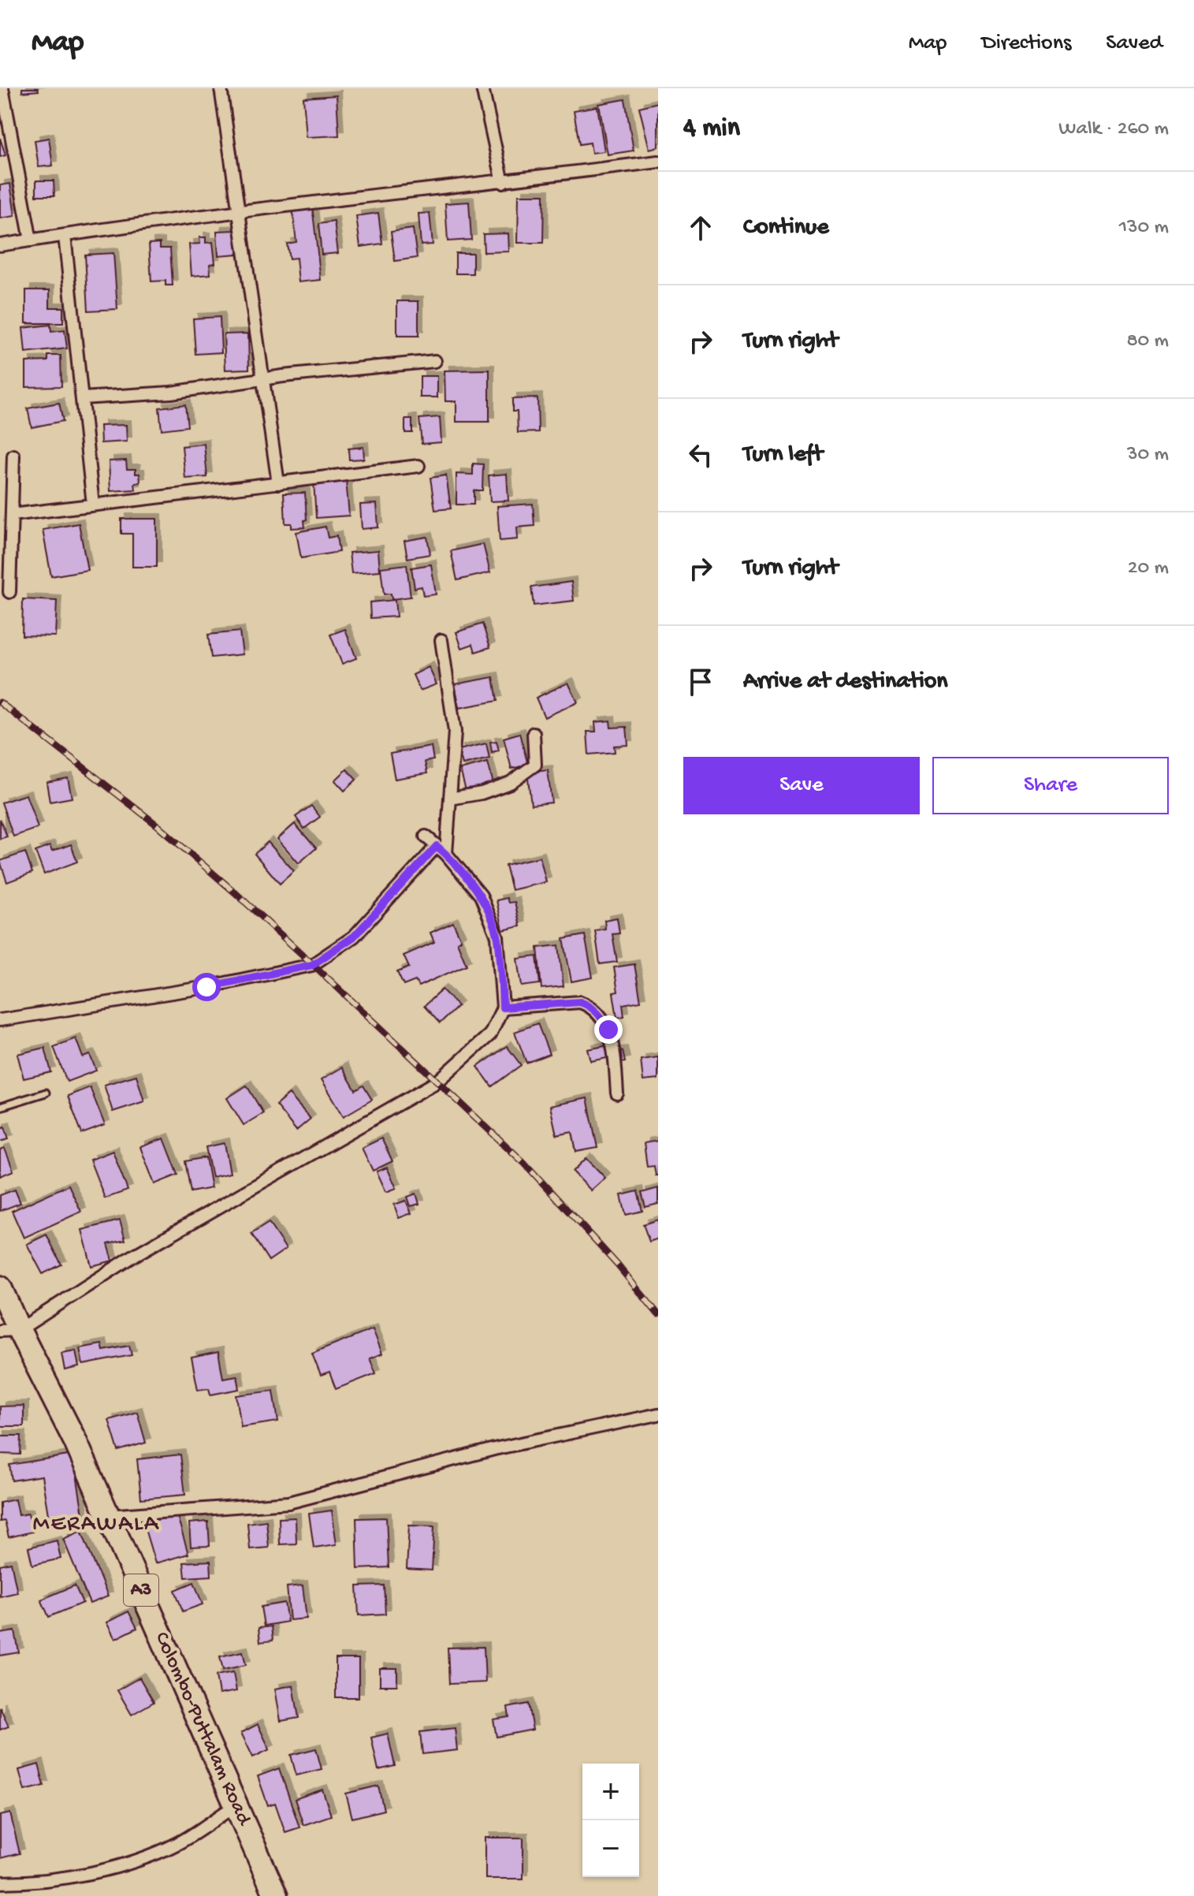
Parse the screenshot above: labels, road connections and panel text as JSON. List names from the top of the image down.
{
  "streets": {
    "highway": ["A3", "Colombo-Puttalam Road"]
  },
  "districts": ["MERAWALA"],
  "page": {
    "header": "Map",
    "nav": ["Map", "Directions", "Saved"],
    "heading": ["4 min", "Walk · 260 m"],
    "list": [
      ["Continue", "130 m"],
      ["Turn right", "80 m"],
      ["Turn left", "30 m"],
      ["Turn right", "20 m"],
      "Arrive at destination"
    ],
    "buttons": ["Save", "Share"],
    "map_buttons": ["+", "−"]
  }
}
